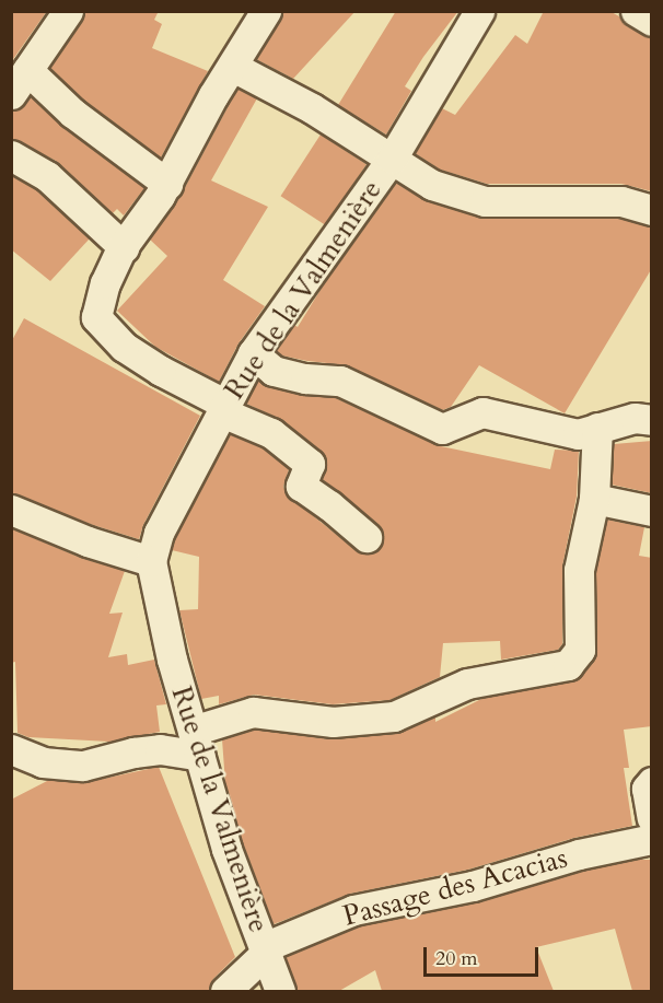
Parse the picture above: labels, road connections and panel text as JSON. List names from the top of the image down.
{
  "streets": {
    "street": ["Rue de la Valmenière", "Passage des Acacias"]
  },
  "crossings": [
    ["Rue de la Valmenière", "Passage des Acacias"]
  ],
  "scale_bar": "20 m"
}
